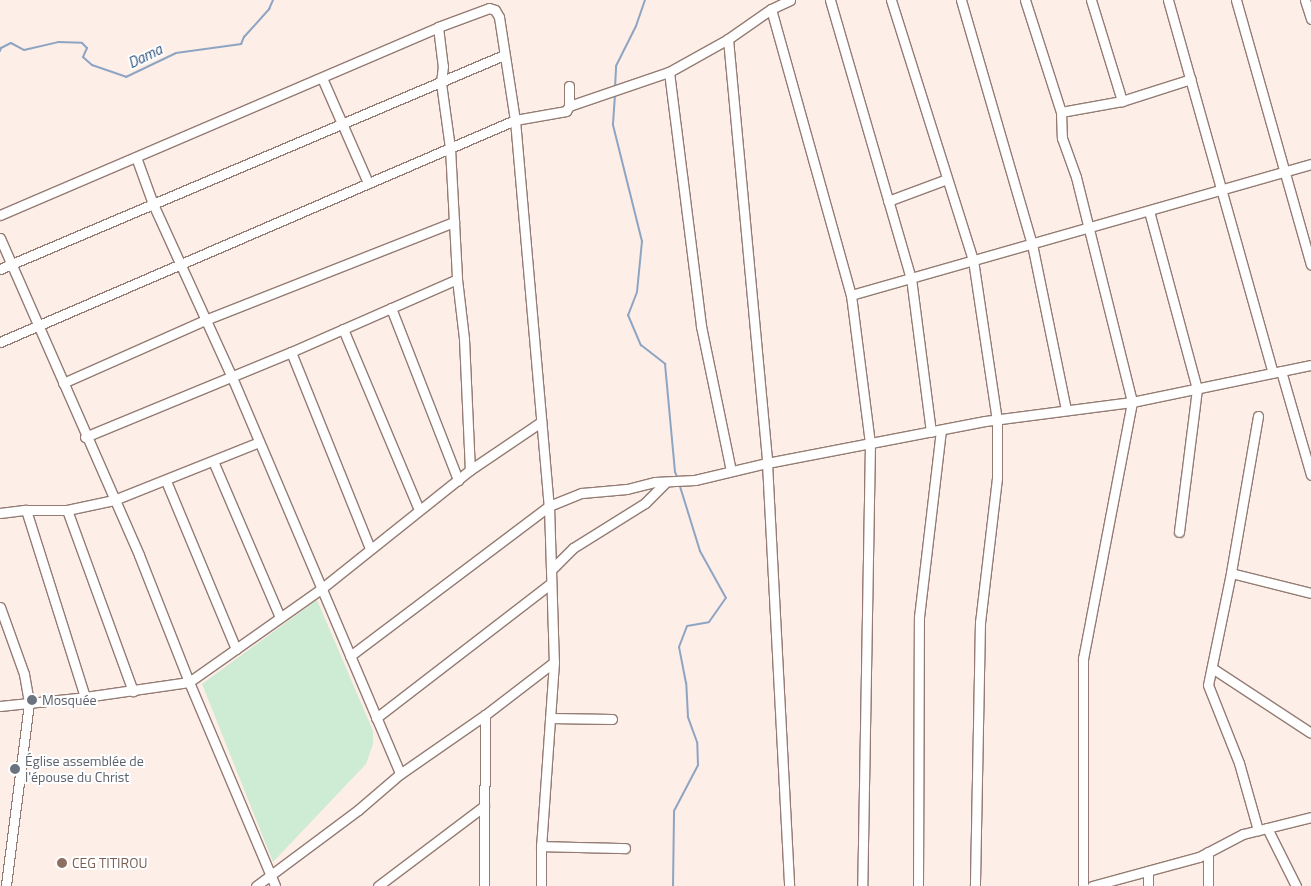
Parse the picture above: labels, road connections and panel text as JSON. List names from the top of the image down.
{
  "water": ["Dama"],
  "places": ["Mosquée", "Église assemblée de l'épouse du Christ", "CEG TITIROU"]
}
